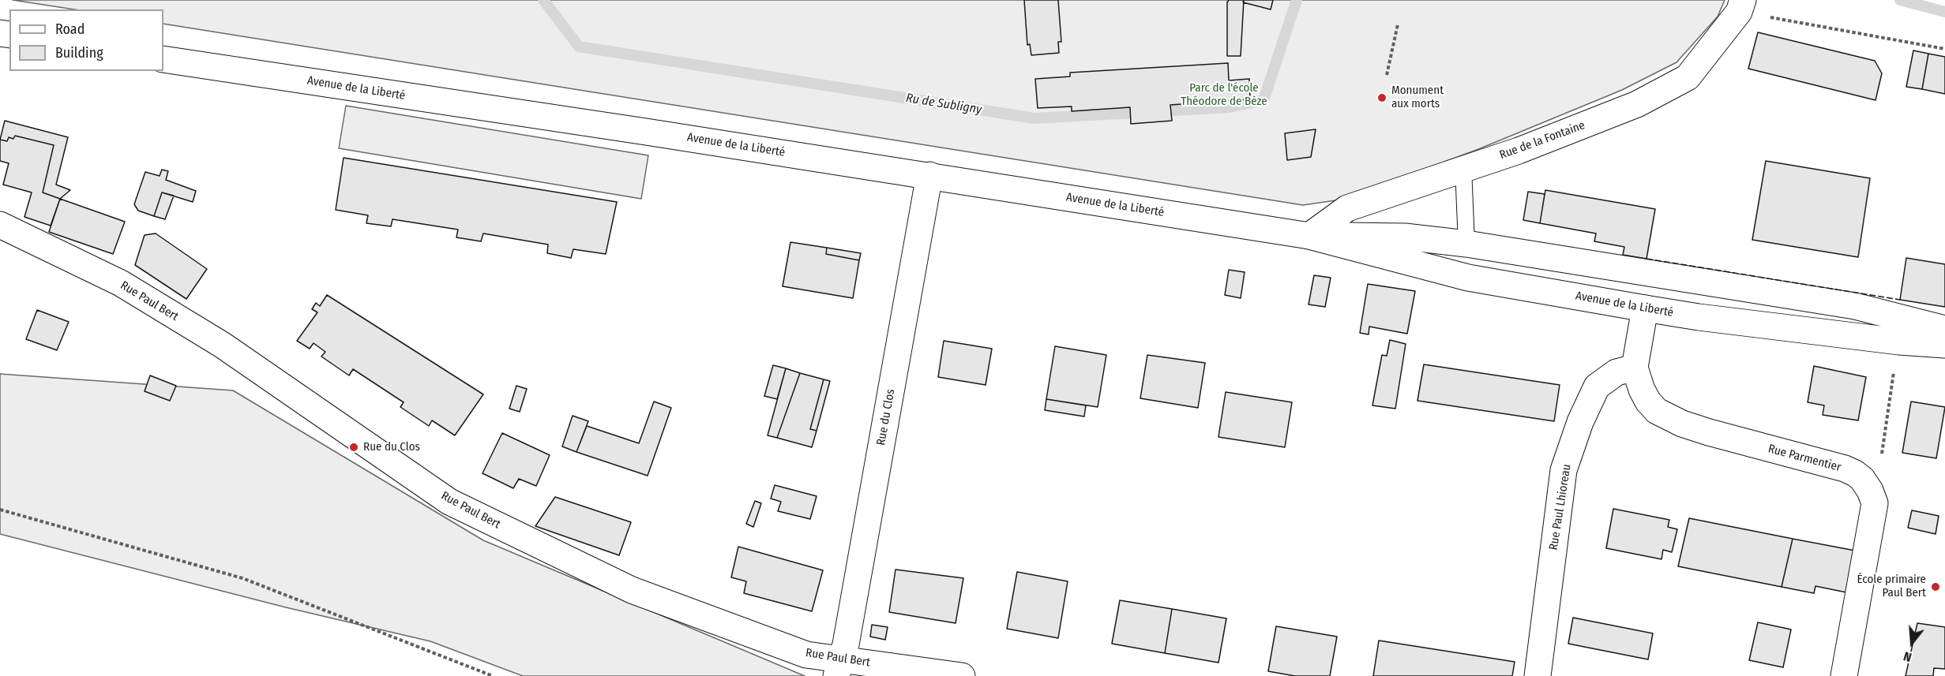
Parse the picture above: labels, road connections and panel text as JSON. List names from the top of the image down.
{
  "streets": {
    "street": [
      "Avenue de la Liberté",
      "Rue de la Fontaine",
      "Rue Paul Bert",
      "Rue du Clos",
      "Rue Parmentier",
      "Rue Paul Lhioreau"
    ]
  },
  "crossings": [
    ["Avenue de la Liberté", "Rue de la Fontaine"],
    ["Avenue de la Liberté", "Rue du Clos"],
    ["Avenue de la Liberté", "Rue Parmentier"],
    ["Rue Paul Bert", "Rue du Clos"],
    ["Rue Parmentier", "Rue Paul Lhioreau"]
  ],
  "water": ["Ru de Subligny"],
  "parks": ["Parc de l'école Théodore de Bèze"],
  "places": ["Monument aux morts", "Rue du Clos", "École primaire Paul Bert"],
  "legend": ["Road", "Building"],
  "north": "bottom"
}
